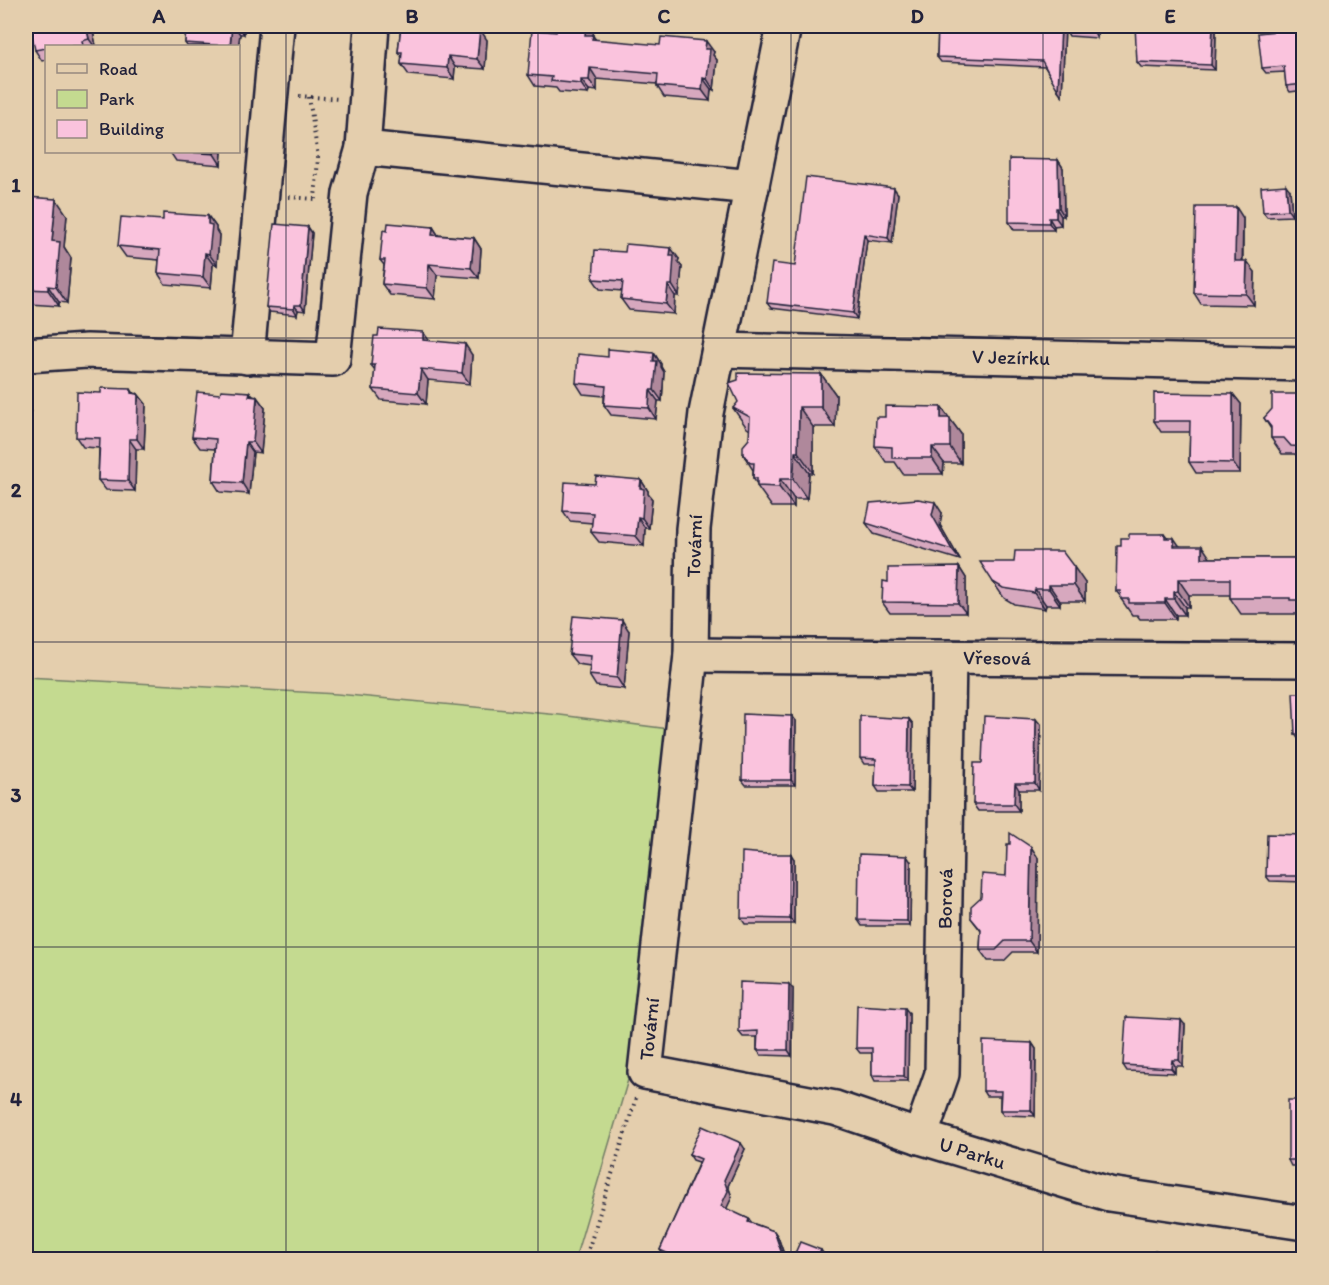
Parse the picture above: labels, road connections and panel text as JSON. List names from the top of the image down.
{
  "streets": {
    "street": [
      "V Jezírku",
      "Tovární",
      "Vřesová",
      "Borová",
      "U Parku"
    ]
  },
  "crossings": [
    ["V Jezírku", "Tovární"],
    ["Tovární", "Vřesová"],
    ["Tovární", "U Parku"],
    ["Vřesová", "Borová"],
    ["Borová", "U Parku"]
  ],
  "legend": ["Road", "Park", "Building"],
  "grid": {
    "columns": [
      "A",
      "B",
      "C",
      "D",
      "E"
    ],
    "rows": [
      "1",
      "2",
      "3",
      "4"
    ]
  }
}
